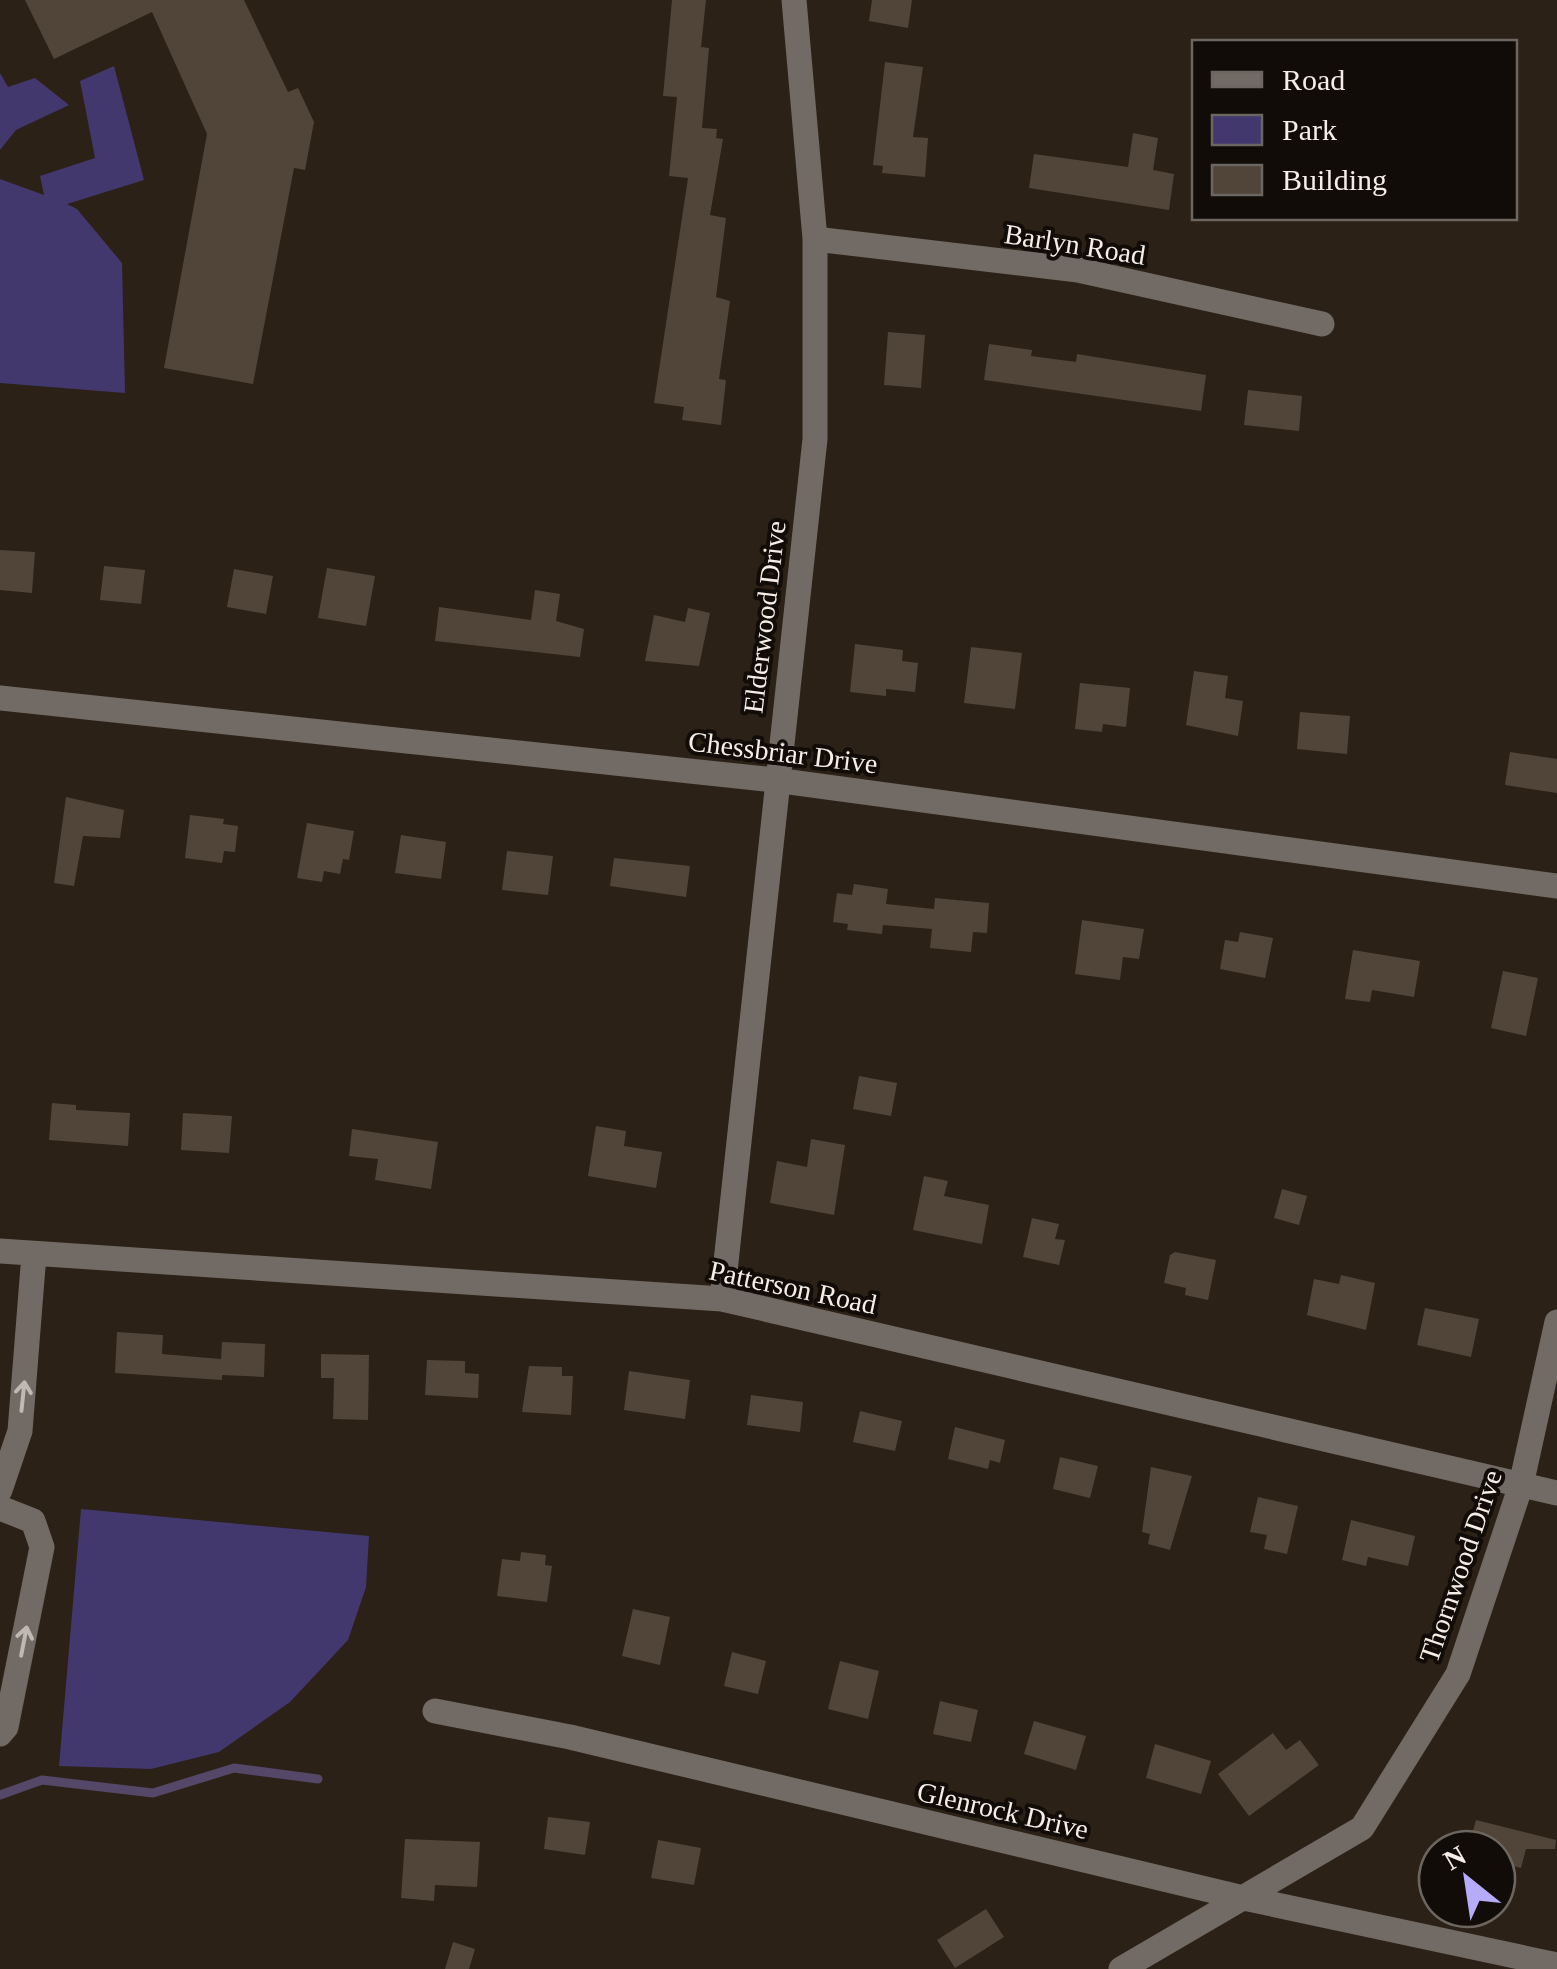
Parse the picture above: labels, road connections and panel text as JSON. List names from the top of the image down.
{
  "streets": {
    "street": [
      "Barlyn Road",
      "Elderwood Drive",
      "Chessbriar Drive",
      "Patterson Road",
      "Thornwood Drive",
      "Glenrock Drive"
    ]
  },
  "crossings": [
    ["Barlyn Road", "Elderwood Drive"],
    ["Elderwood Drive", "Chessbriar Drive"],
    ["Elderwood Drive", "Patterson Road"],
    ["Patterson Road", "Thornwood Drive"],
    ["Thornwood Drive", "Glenrock Drive"]
  ],
  "legend": ["Road", "Park", "Building"],
  "north": "top left"
}
